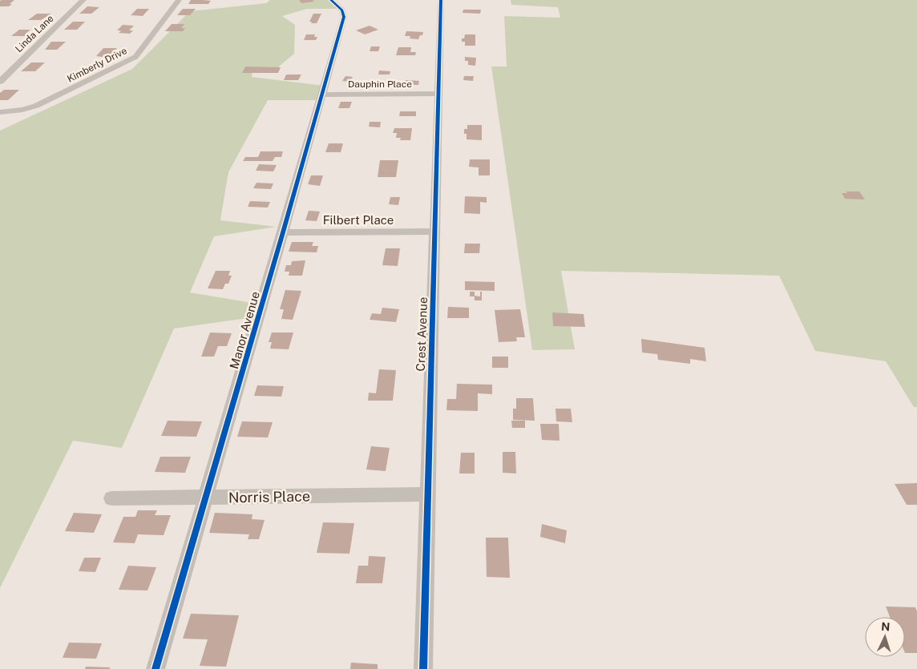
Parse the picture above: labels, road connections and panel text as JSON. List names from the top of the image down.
{
  "streets": {
    "street": [
      "Linda Lane",
      "Kimberly Drive",
      "Dauphin Place",
      "Filbert Place",
      "Manor Avenue",
      "Crest Avenue",
      "Norris Place"
    ]
  },
  "crossings": [
    ["Dauphin Place", "Manor Avenue"],
    ["Dauphin Place", "Crest Avenue"],
    ["Filbert Place", "Manor Avenue"],
    ["Filbert Place", "Crest Avenue"],
    ["Manor Avenue", "Norris Place"],
    ["Crest Avenue", "Norris Place"]
  ],
  "north": "top"
}
